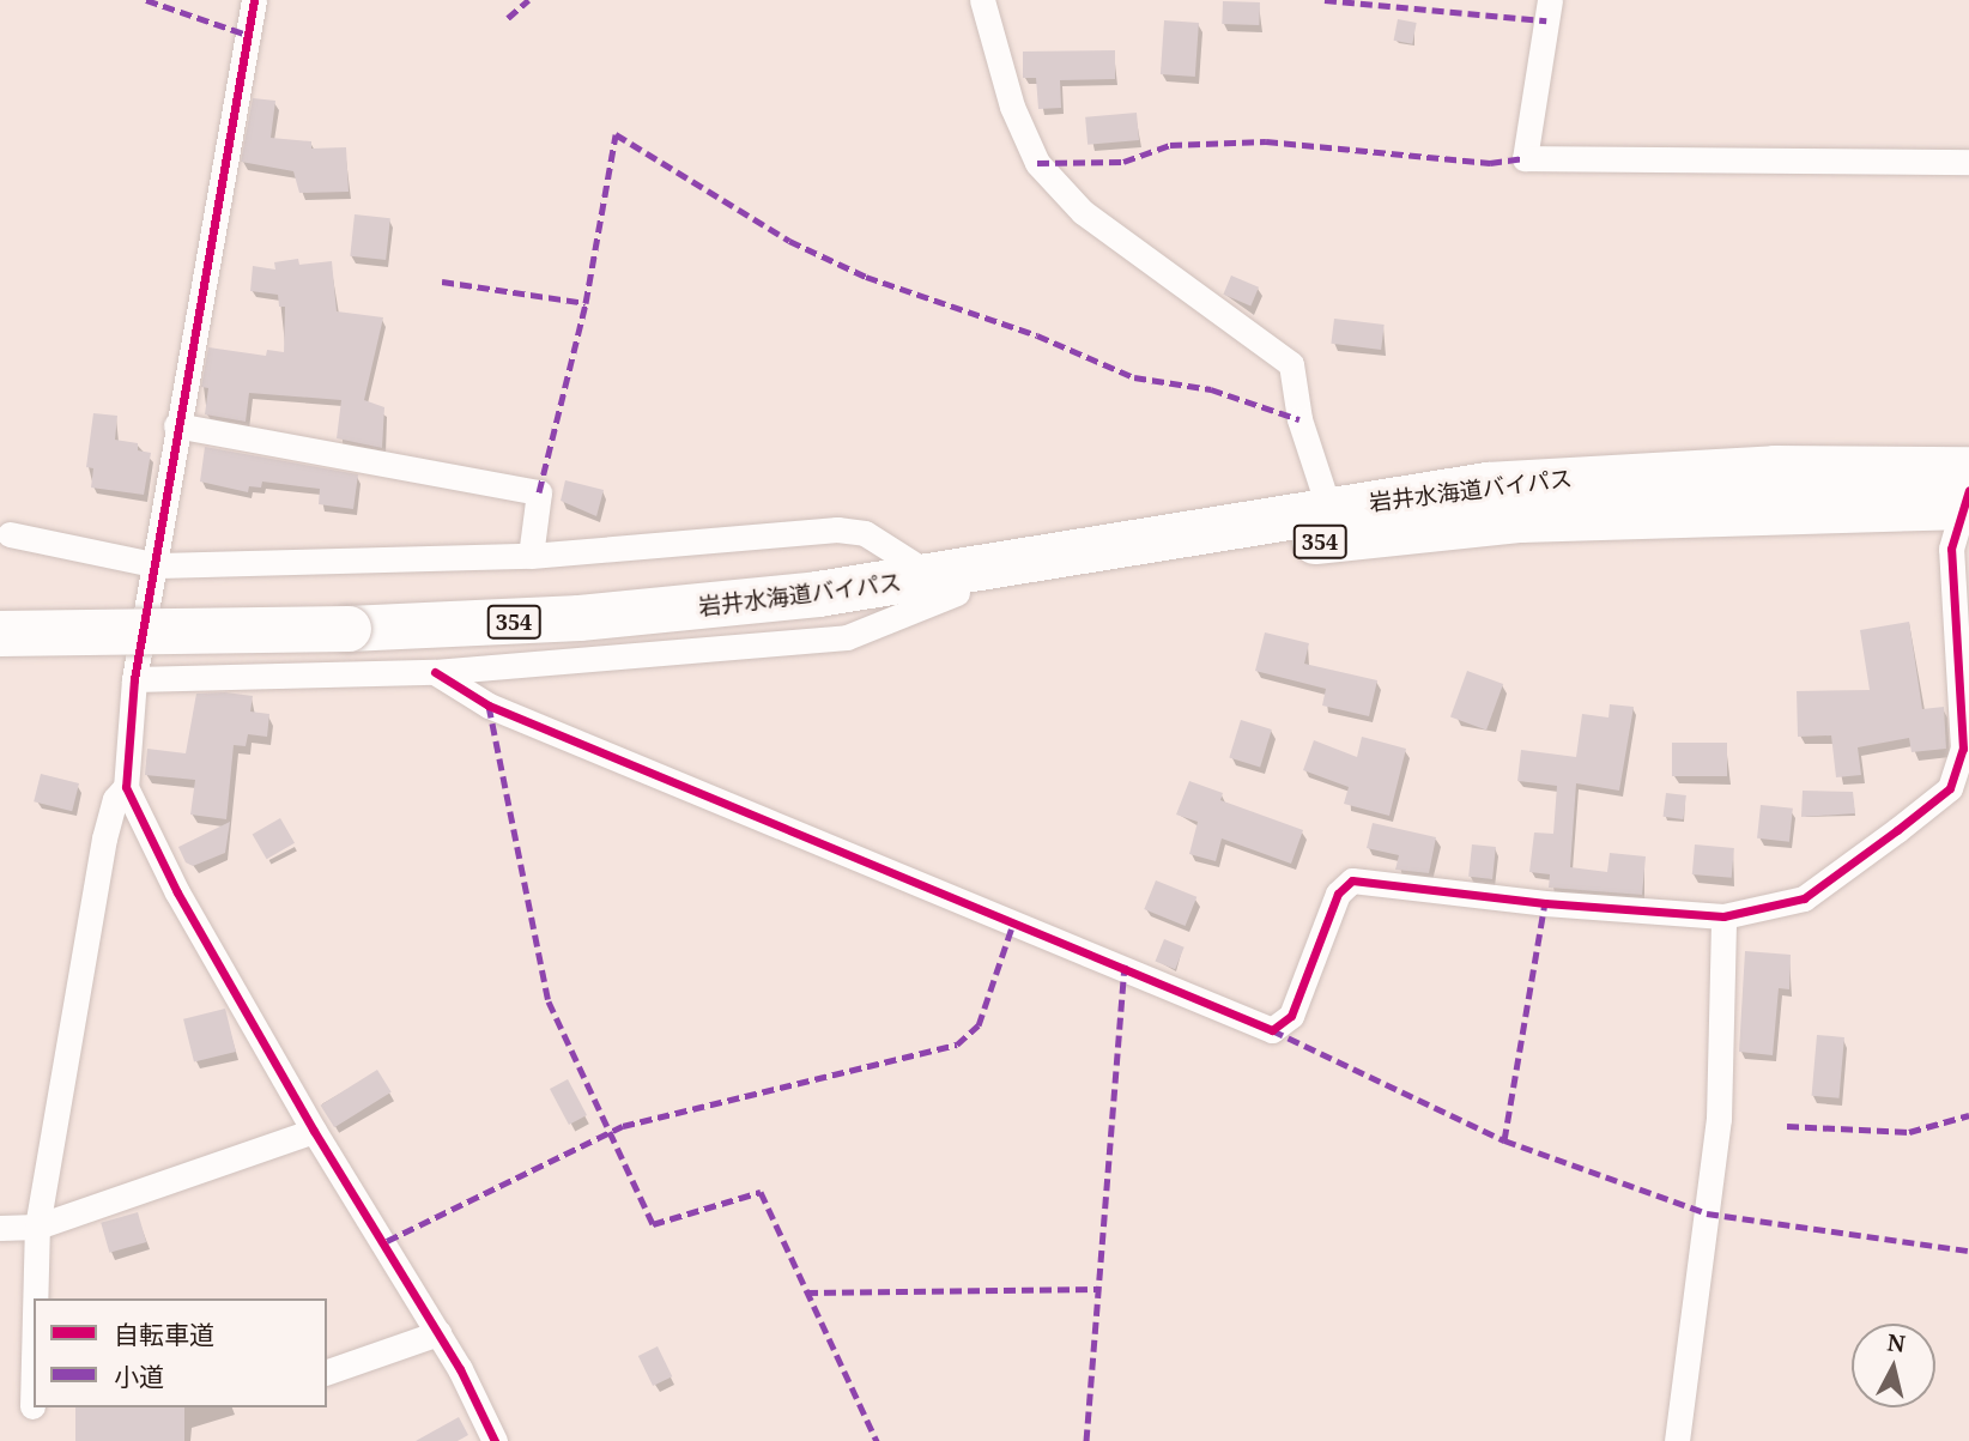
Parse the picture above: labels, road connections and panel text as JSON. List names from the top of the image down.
{
  "streets": {
    "highway": ["岩井水海道バイパス", "354"]
  },
  "legend": ["自転車道", "小道"],
  "north": "top"
}
